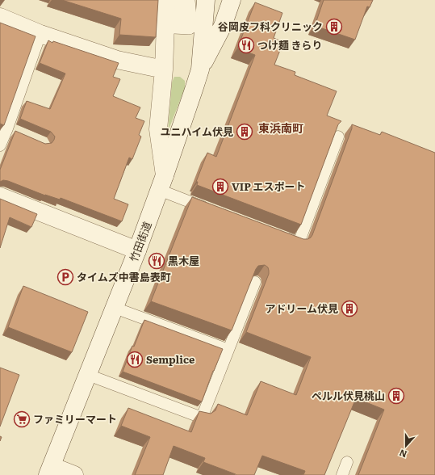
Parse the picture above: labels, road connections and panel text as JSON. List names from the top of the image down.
{
  "streets": {
    "main road": ["竹田街道"]
  },
  "districts": ["東浜南町"],
  "places": {
    "building": [
      "谷岡皮フ科クリニック",
      "ユニハイム伏見",
      "VIP エスポート",
      "アドリーム伏見",
      "ペルル伏見桃山"
    ],
    "restaurant": ["つけ麺 きらり", "黒木屋", "Semplice"],
    "parking": ["タイムズ中書島表町"],
    "supermarket": ["ファミリーマート"]
  },
  "north": "bottom"
}
